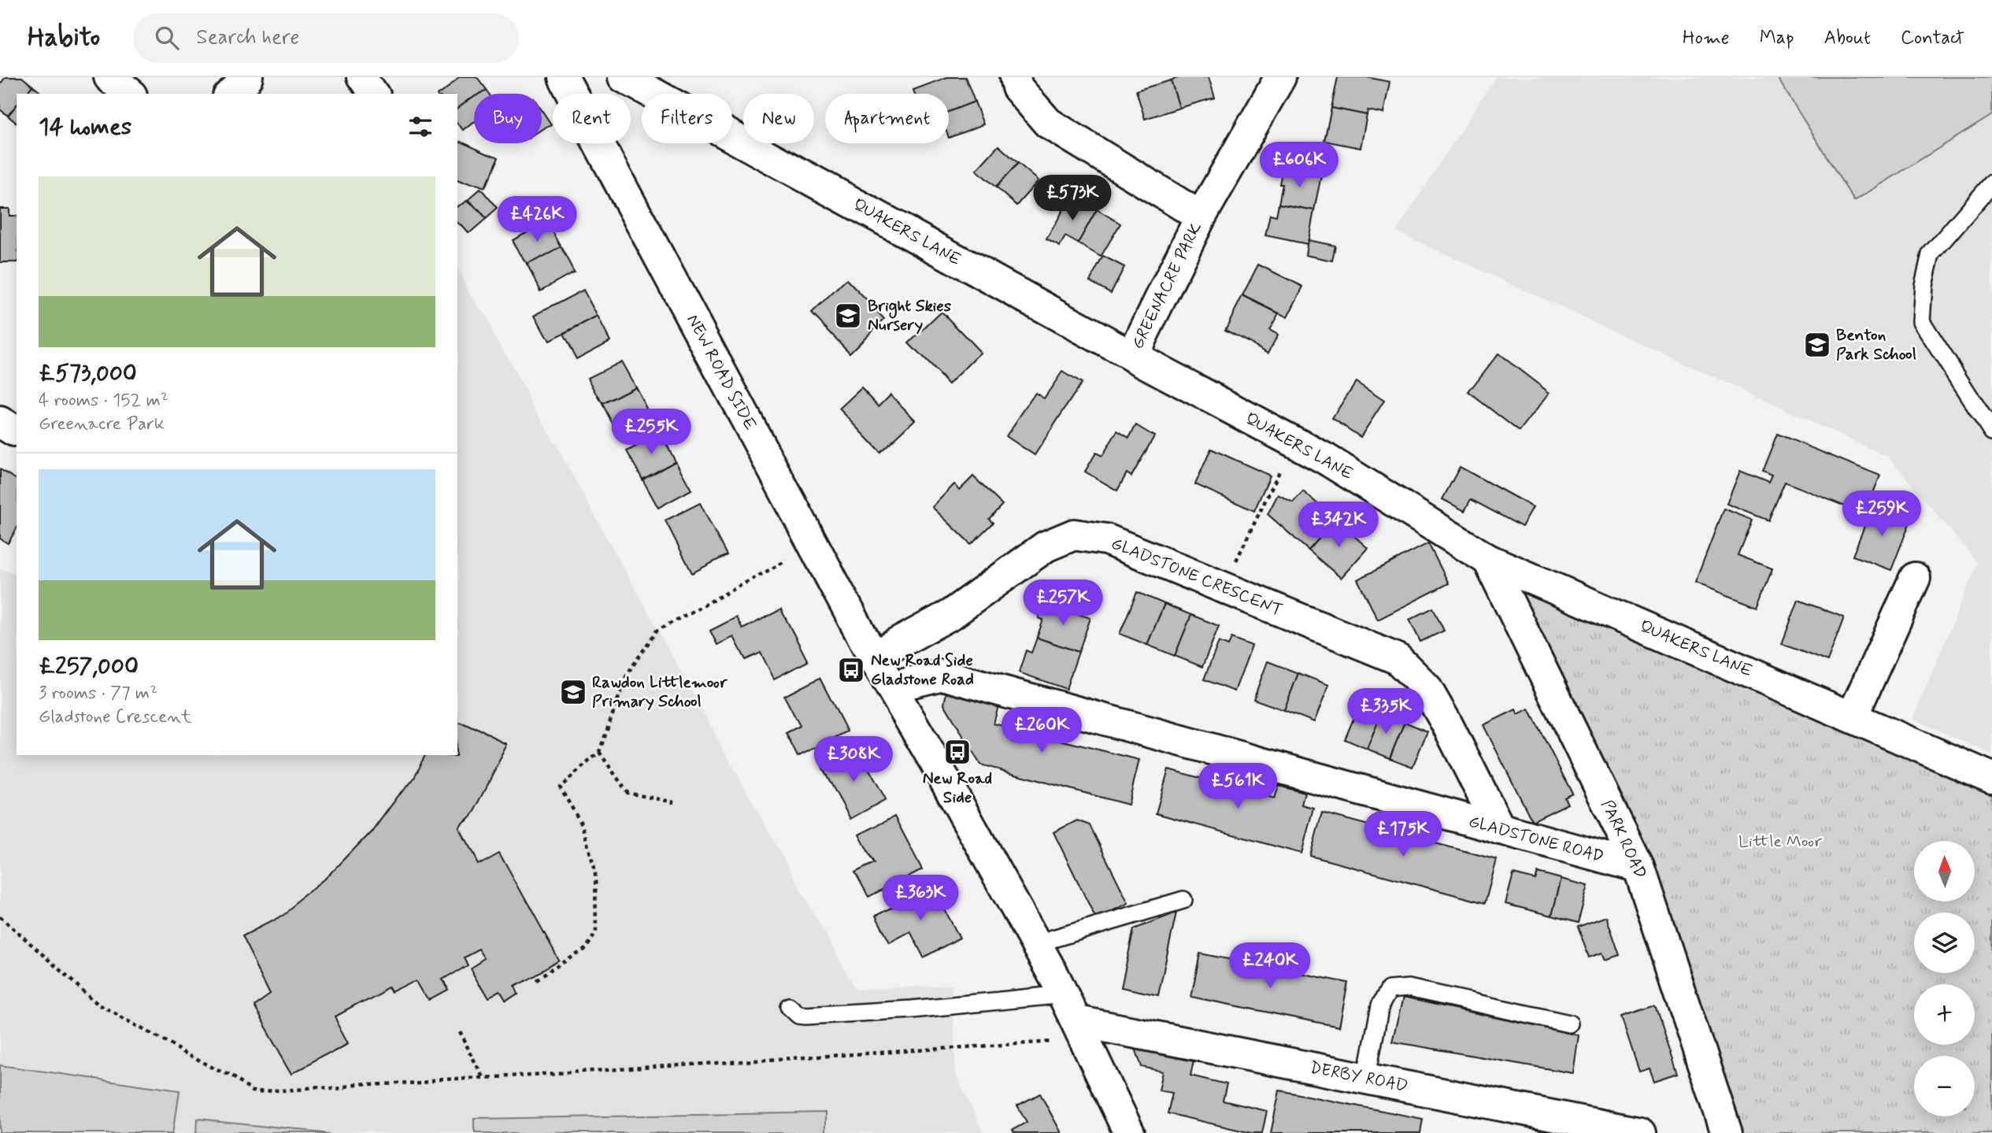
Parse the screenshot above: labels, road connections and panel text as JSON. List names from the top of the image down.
{
  "streets": {
    "street": [
      "QUAKERS LANE",
      "GREENACRE PARK",
      "NEW ROAD SIDE",
      "GLADSTONE CRESCENT",
      "GLADSTONE ROAD",
      "PARK ROAD",
      "DERBY ROAD"
    ]
  },
  "crossings": [
    ["QUAKERS LANE", "GREENACRE PARK"],
    ["QUAKERS LANE", "PARK ROAD"],
    ["NEW ROAD SIDE", "GLADSTONE CRESCENT"],
    ["NEW ROAD SIDE", "GLADSTONE ROAD"],
    ["NEW ROAD SIDE", "DERBY ROAD"],
    ["GLADSTONE CRESCENT", "GLADSTONE ROAD"],
    ["GLADSTONE ROAD", "PARK ROAD"]
  ],
  "parks": ["Little Moor"],
  "places": {
    "school or university": ["Bright Skies Nursery", "Benton Park School", "Rawdon Littlemoor Primary School"],
    "bus stop": ["New Road Side Gladstone Road", "New Road Side"]
  },
  "north": "top",
  "page": {
    "header": "Habito",
    "search": "Search here",
    "nav": [
      "Home",
      "Map",
      "About",
      "Contact"
    ],
    "chip": [
      "Buy",
      "Rent",
      "Filters",
      "New",
      "Apartment"
    ],
    "heading": "14 homes",
    "price": [
      "£606K",
      "£573K",
      "£426K",
      "£255K",
      "£259K",
      "£342K",
      "£257K",
      "£335K",
      "£260K",
      "£308K",
      "£561K",
      "£175K",
      "£363K",
      "£240K"
    ],
    "list": [
      {
        "name": "£573,000",
        "note": "4 rooms · 152 m² · Greenacre Park"
      },
      {
        "name": "£257,000",
        "note": "3 rooms · 77 m² · Gladstone Crescent"
      }
    ],
    "map_buttons": ["+", "−"]
  }
}
